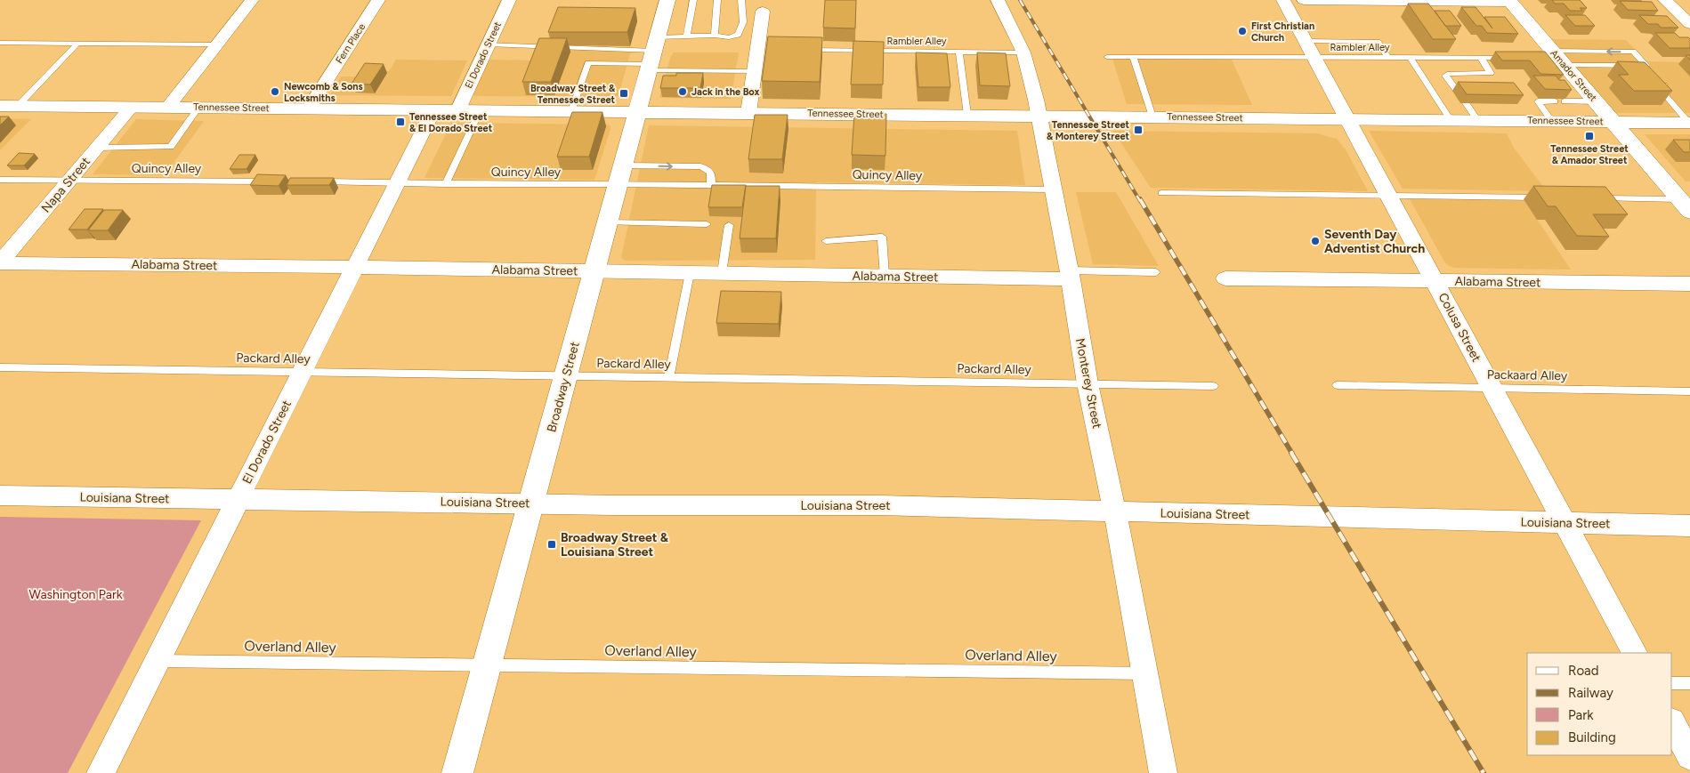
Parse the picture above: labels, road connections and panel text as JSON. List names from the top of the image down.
{
  "streets": {
    "main road": ["Amador Street", "Tennessee Street", "Broadway Street"],
    "street": [
      "Fern Place",
      "El Dorado Street",
      "Napa Street",
      "Alabama Street",
      "Colusa Street",
      "Monterey Street",
      "Louisiana Street"
    ],
    "lane": [
      "Rambler Alley",
      "Quincy Alley",
      "Packard Alley",
      "Packaard Alley",
      "Overland Alley"
    ]
  },
  "crossings": [
    ["Rambler Alley", "Colusa Street"],
    ["Rambler Alley", "Monterey Street"],
    ["Fern Place", "Tennessee Street"],
    ["El Dorado Street", "Tennessee Street"],
    ["El Dorado Street", "Quincy Alley"],
    ["El Dorado Street", "Alabama Street"],
    ["El Dorado Street", "Packard Alley"],
    ["El Dorado Street", "Louisiana Street"],
    ["El Dorado Street", "Overland Alley"],
    ["Amador Street", "Tennessee Street"],
    ["Tennessee Street", "Napa Street"],
    ["Tennessee Street", "Colusa Street"],
    ["Tennessee Street", "Monterey Street"],
    ["Tennessee Street", "Broadway Street"],
    ["Quincy Alley", "Napa Street"],
    ["Quincy Alley", "Monterey Street"],
    ["Quincy Alley", "Broadway Street"],
    ["Napa Street", "Alabama Street"],
    ["Alabama Street", "Colusa Street"],
    ["Alabama Street", "Monterey Street"],
    ["Alabama Street", "Broadway Street"],
    ["Colusa Street", "Packaard Alley"],
    ["Colusa Street", "Louisiana Street"],
    ["Packard Alley", "Monterey Street"],
    ["Packard Alley", "Broadway Street"],
    ["Monterey Street", "Louisiana Street"],
    ["Monterey Street", "Overland Alley"],
    ["Broadway Street", "Louisiana Street"],
    ["Broadway Street", "Overland Alley"]
  ],
  "parks": ["Washington Park"],
  "places": {
    "other": [
      "First Christian Church",
      "Newcomb & Sons Locksmiths",
      "Jack in the Box",
      "Seventh Day Adventist Church"
    ],
    "transit": [
      "Broadway Street & Tennessee Street",
      "Tennessee Street & El Dorado Street",
      "Tennessee Street & Monterey Street",
      "Tennessee Street & Amador Street",
      "Broadway Street & Louisiana Street"
    ]
  },
  "legend": [
    "Road",
    "Railway",
    "Park",
    "Building"
  ]
}
